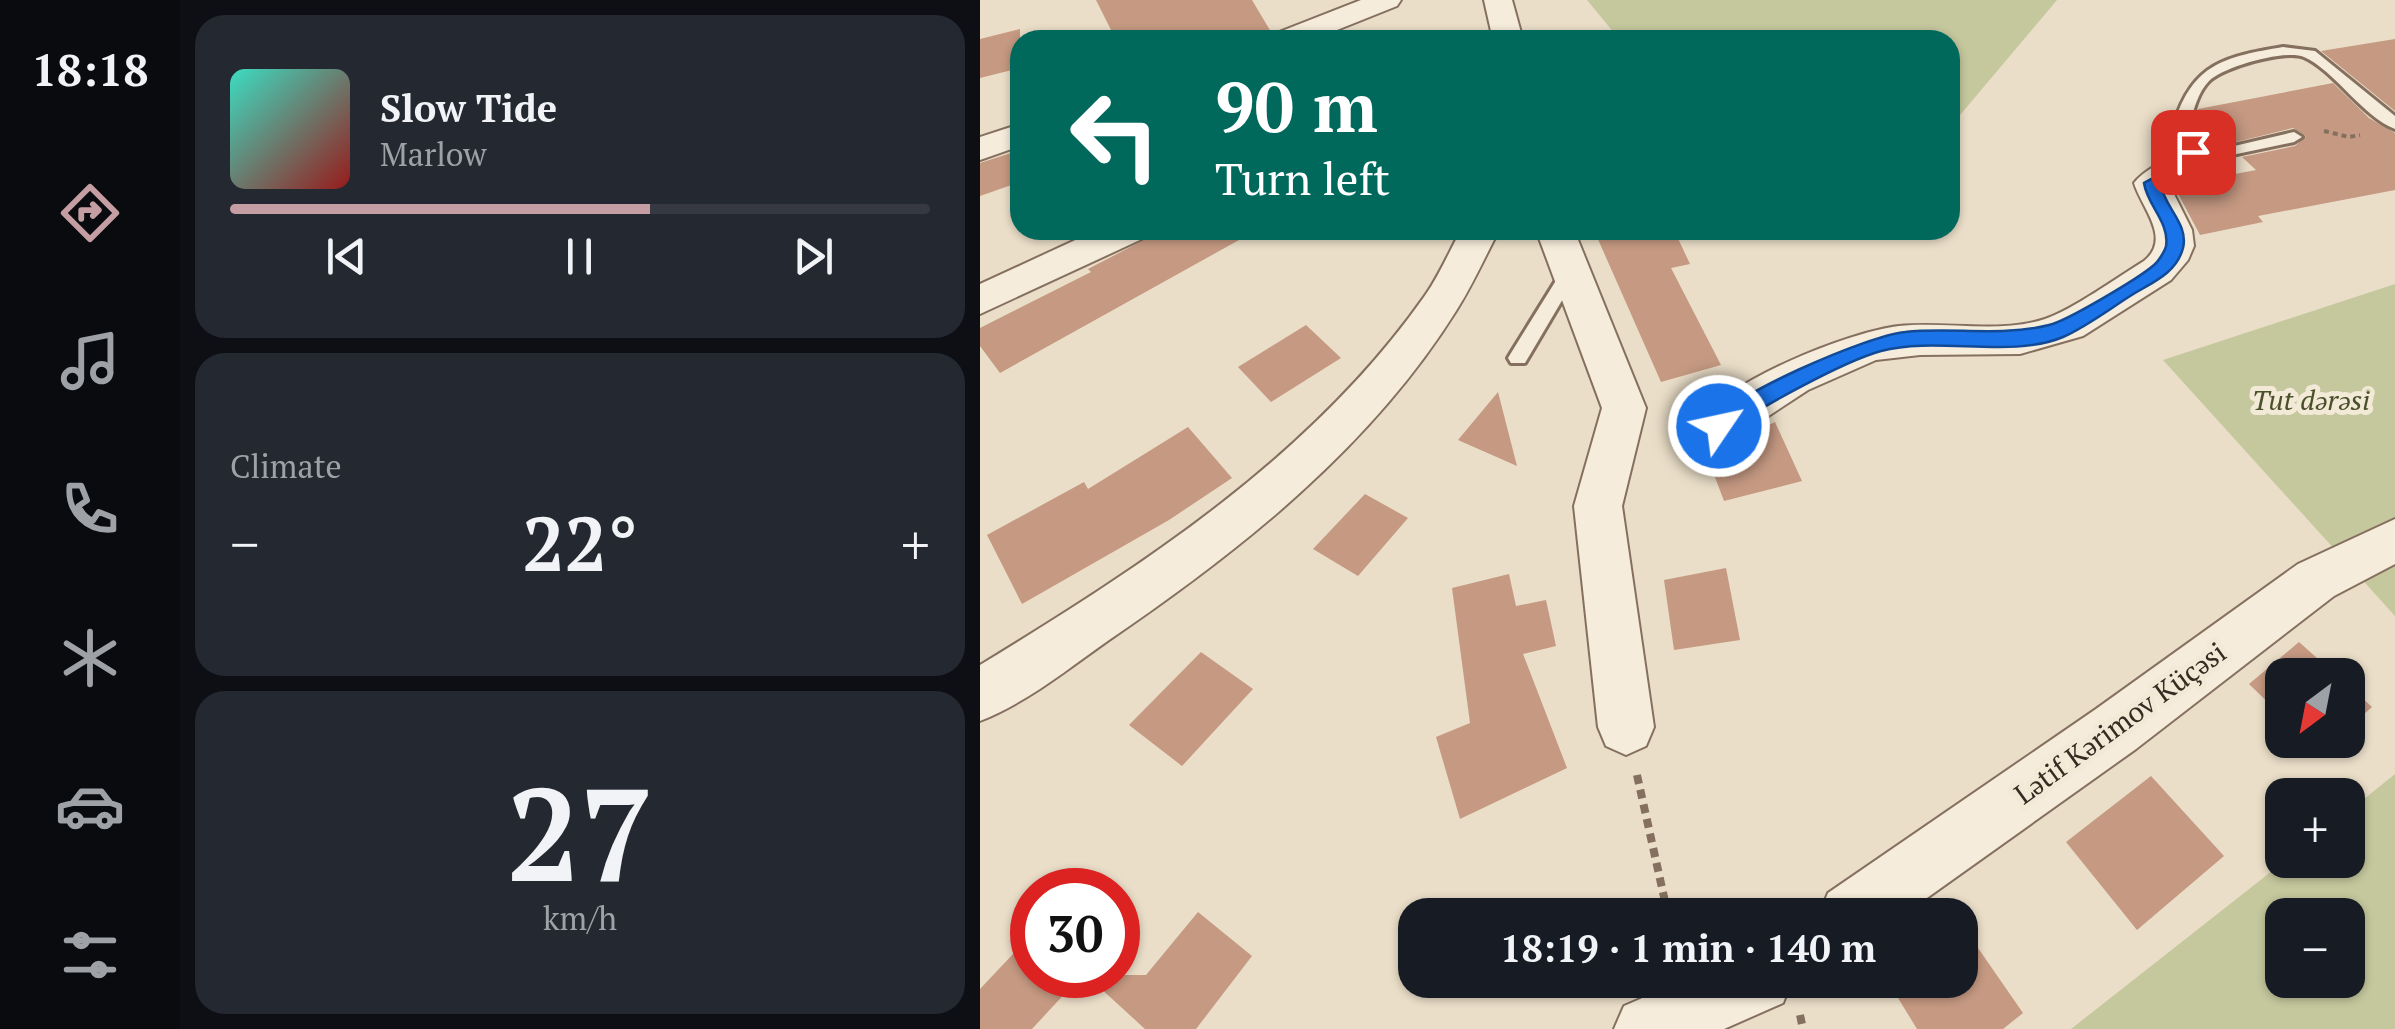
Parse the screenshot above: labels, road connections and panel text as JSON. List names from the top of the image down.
{
  "streets": {
    "street": ["Lətif Kərimov Küçəsi"]
  },
  "parks": ["Tut dərəsi"],
  "north": "bottom left",
  "page": {
    "tabs": "18:18",
    "turn": ["90 m", "Turn left"],
    "song": ["Slow Tide", "Marlow"],
    "tile": [
      "Climate",
      ["27", "km/h"]
    ],
    "heat": ["−", "22°", "+"],
    "map_buttons": ["+", "−"],
    "limit": "30",
    "trip": "18:19 · 1 min · 140 m"
  }
}
